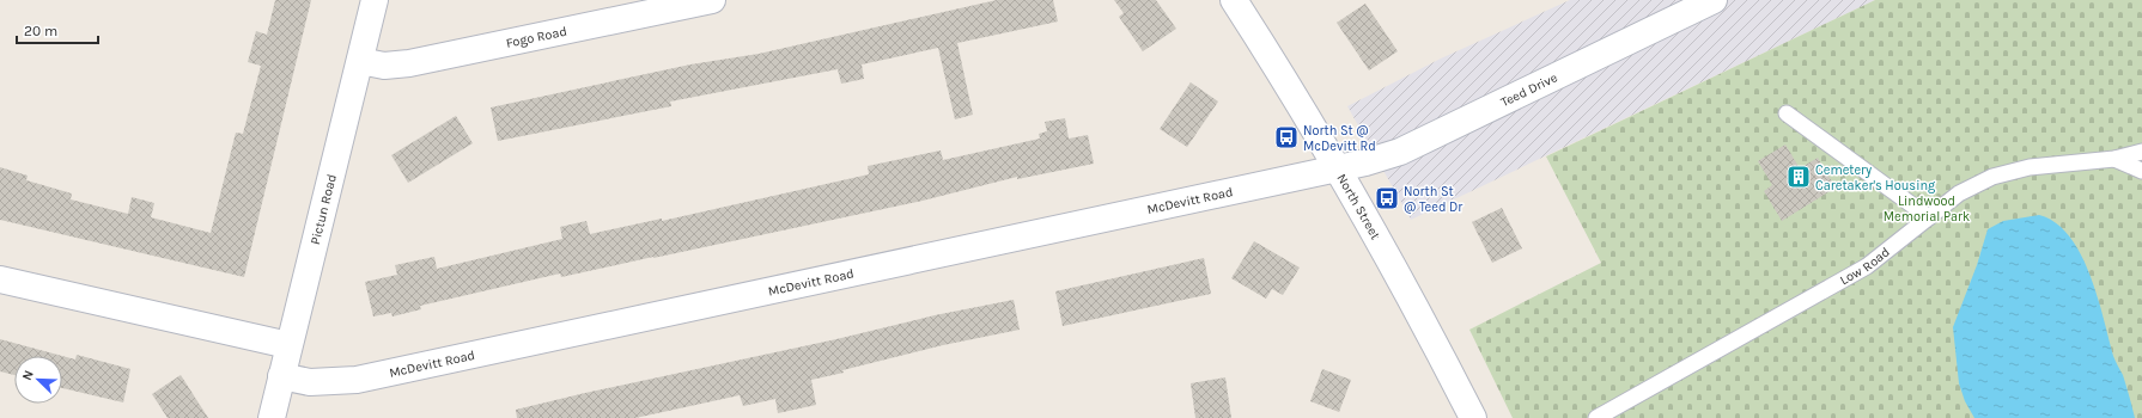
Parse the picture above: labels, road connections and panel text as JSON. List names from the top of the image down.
{
  "streets": {
    "street": [
      "Fogo Road",
      "Teed Drive",
      "McDevitt Road",
      "North Street",
      "Pictun Road"
    ],
    "lane": ["Low Road"]
  },
  "crossings": [
    ["Fogo Road", "Pictun Road"],
    ["Teed Drive", "McDevitt Road"],
    ["Teed Drive", "North Street"],
    ["McDevitt Road", "North Street"],
    ["McDevitt Road", "Pictun Road"]
  ],
  "parks": ["Lindwood Memorial Park"],
  "places": {
    "bus stop": ["North St @ McDevitt Rd", "North St @ Teed Dr"],
    "building": ["Cemetery Caretaker's Housing"]
  },
  "scale_bar": "20 m",
  "north": "top left"
}
